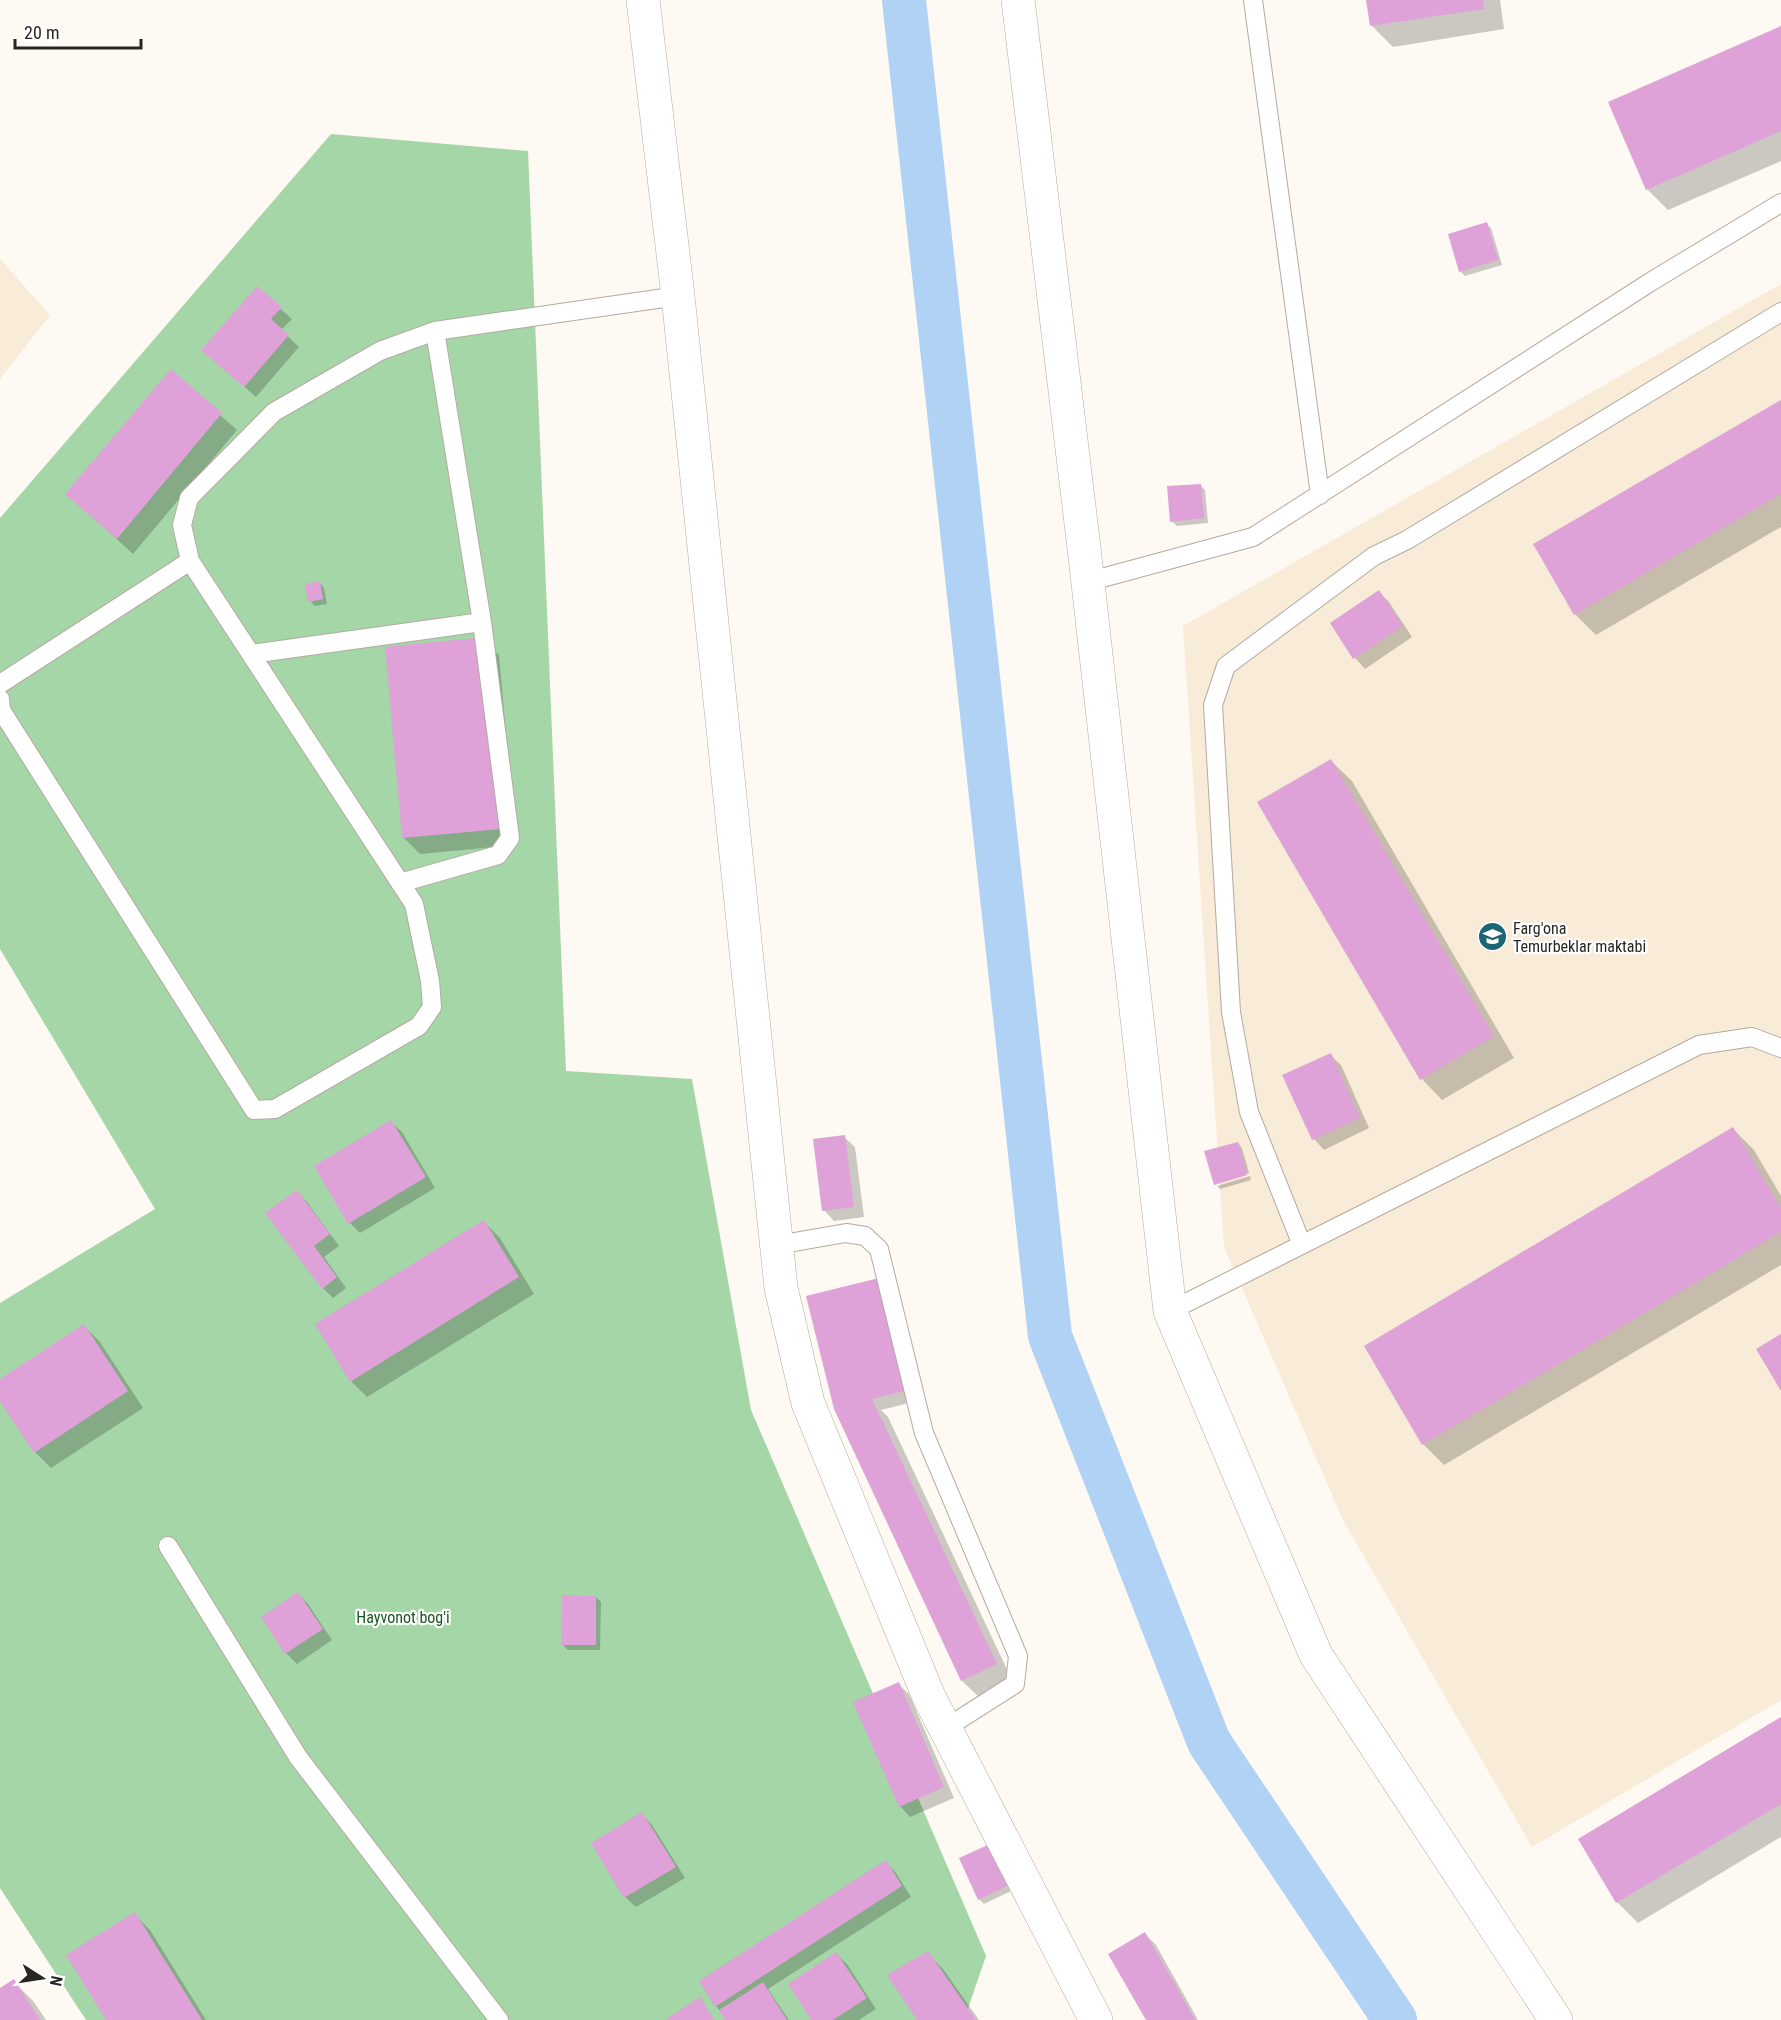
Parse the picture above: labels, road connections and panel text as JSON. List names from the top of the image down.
{
  "parks": ["Hayvonot bog'i"],
  "places": {
    "school or university": ["Farg'ona Temurbeklar maktabi"]
  },
  "scale_bar": "20 m",
  "north": "right"
}
